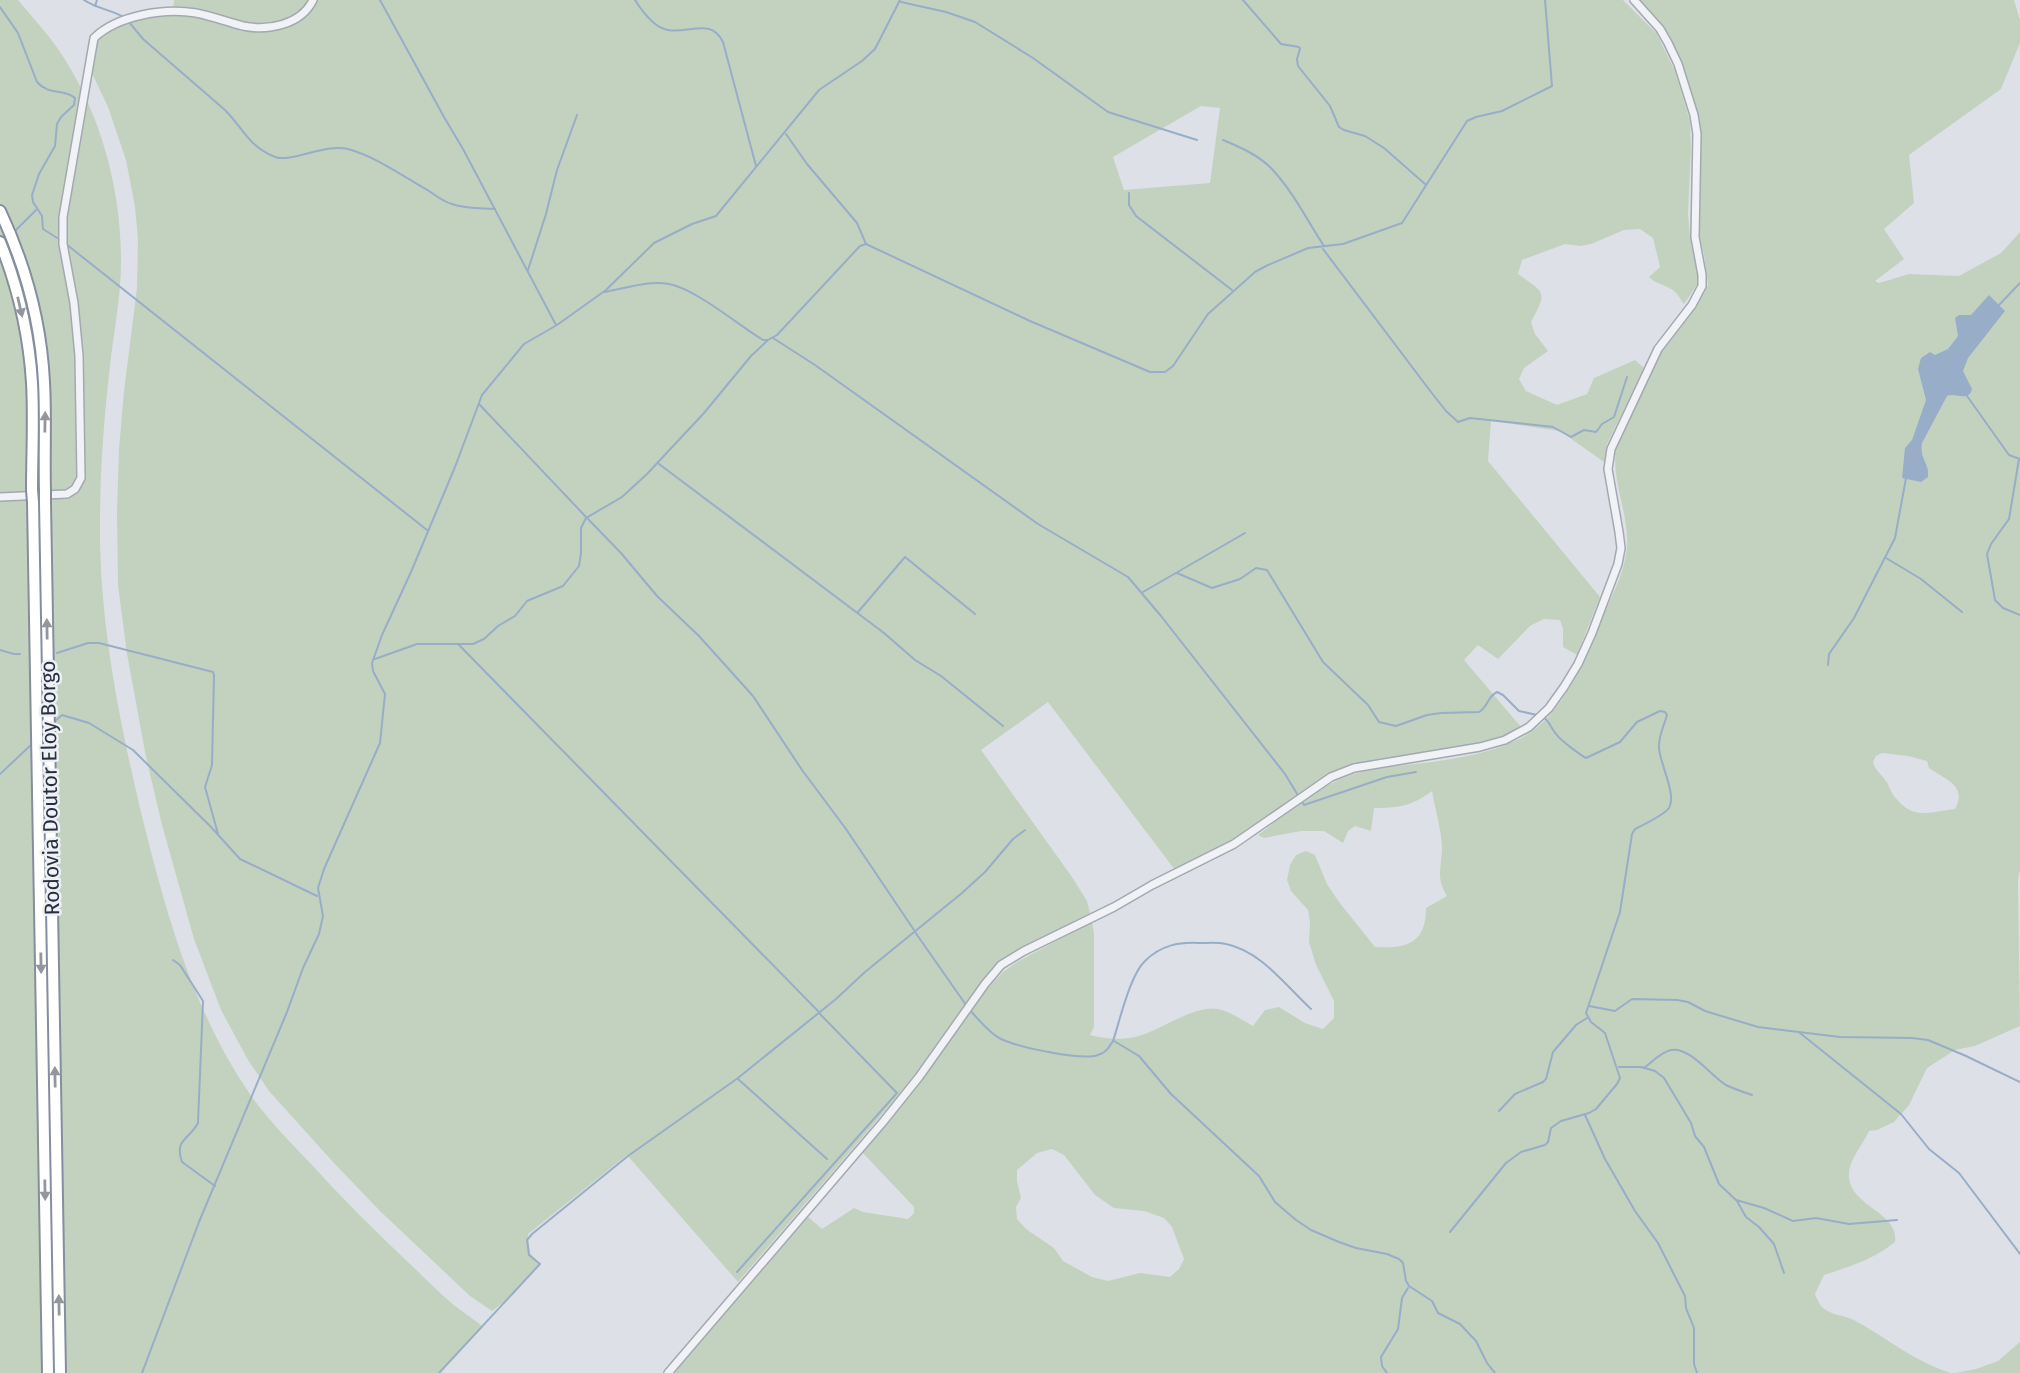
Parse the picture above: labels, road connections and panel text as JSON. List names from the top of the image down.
{
  "streets": {
    "highway": ["Rodovia Doutor Eloy Borgo"]
  }
}
